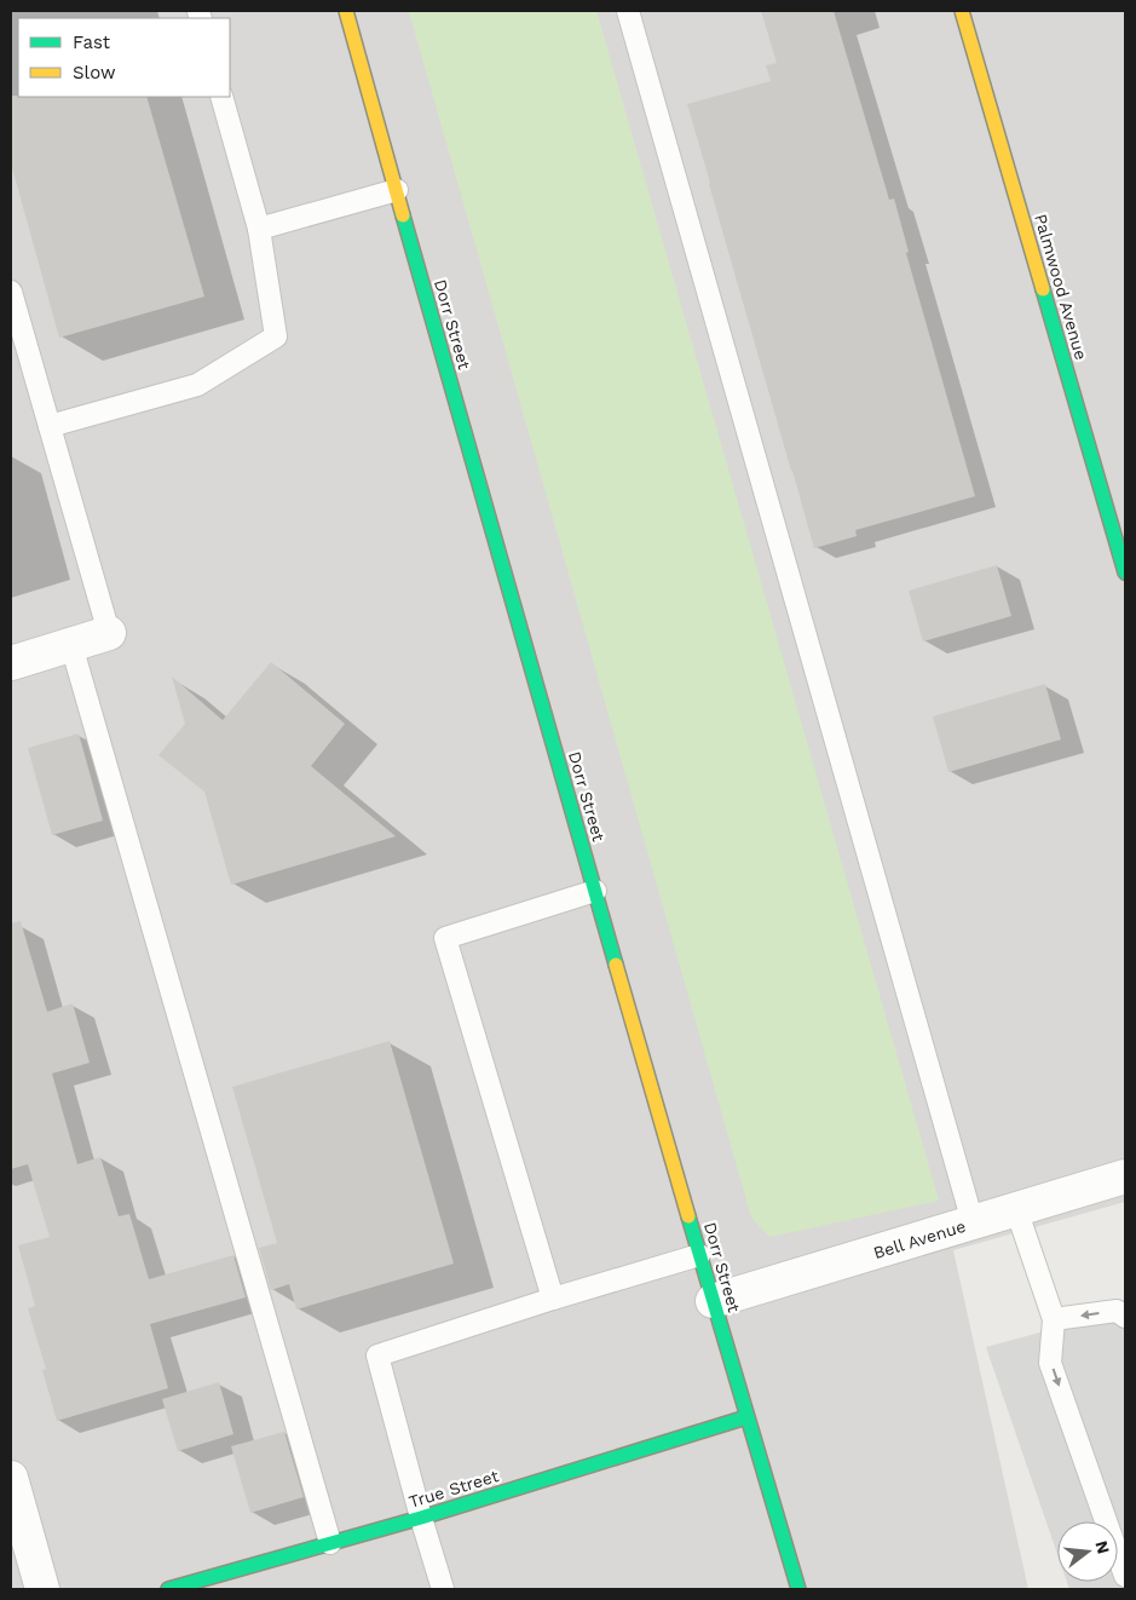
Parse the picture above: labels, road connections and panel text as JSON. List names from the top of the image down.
{
  "streets": {
    "main road": ["Palmwood Avenue", "Dorr Street", "True Street"],
    "street": ["Bell Avenue"]
  },
  "crossings": [
    ["Dorr Street", "Bell Avenue"],
    ["Dorr Street", "True Street"]
  ],
  "legend": ["Fast", "Slow"],
  "north": "right"
}
